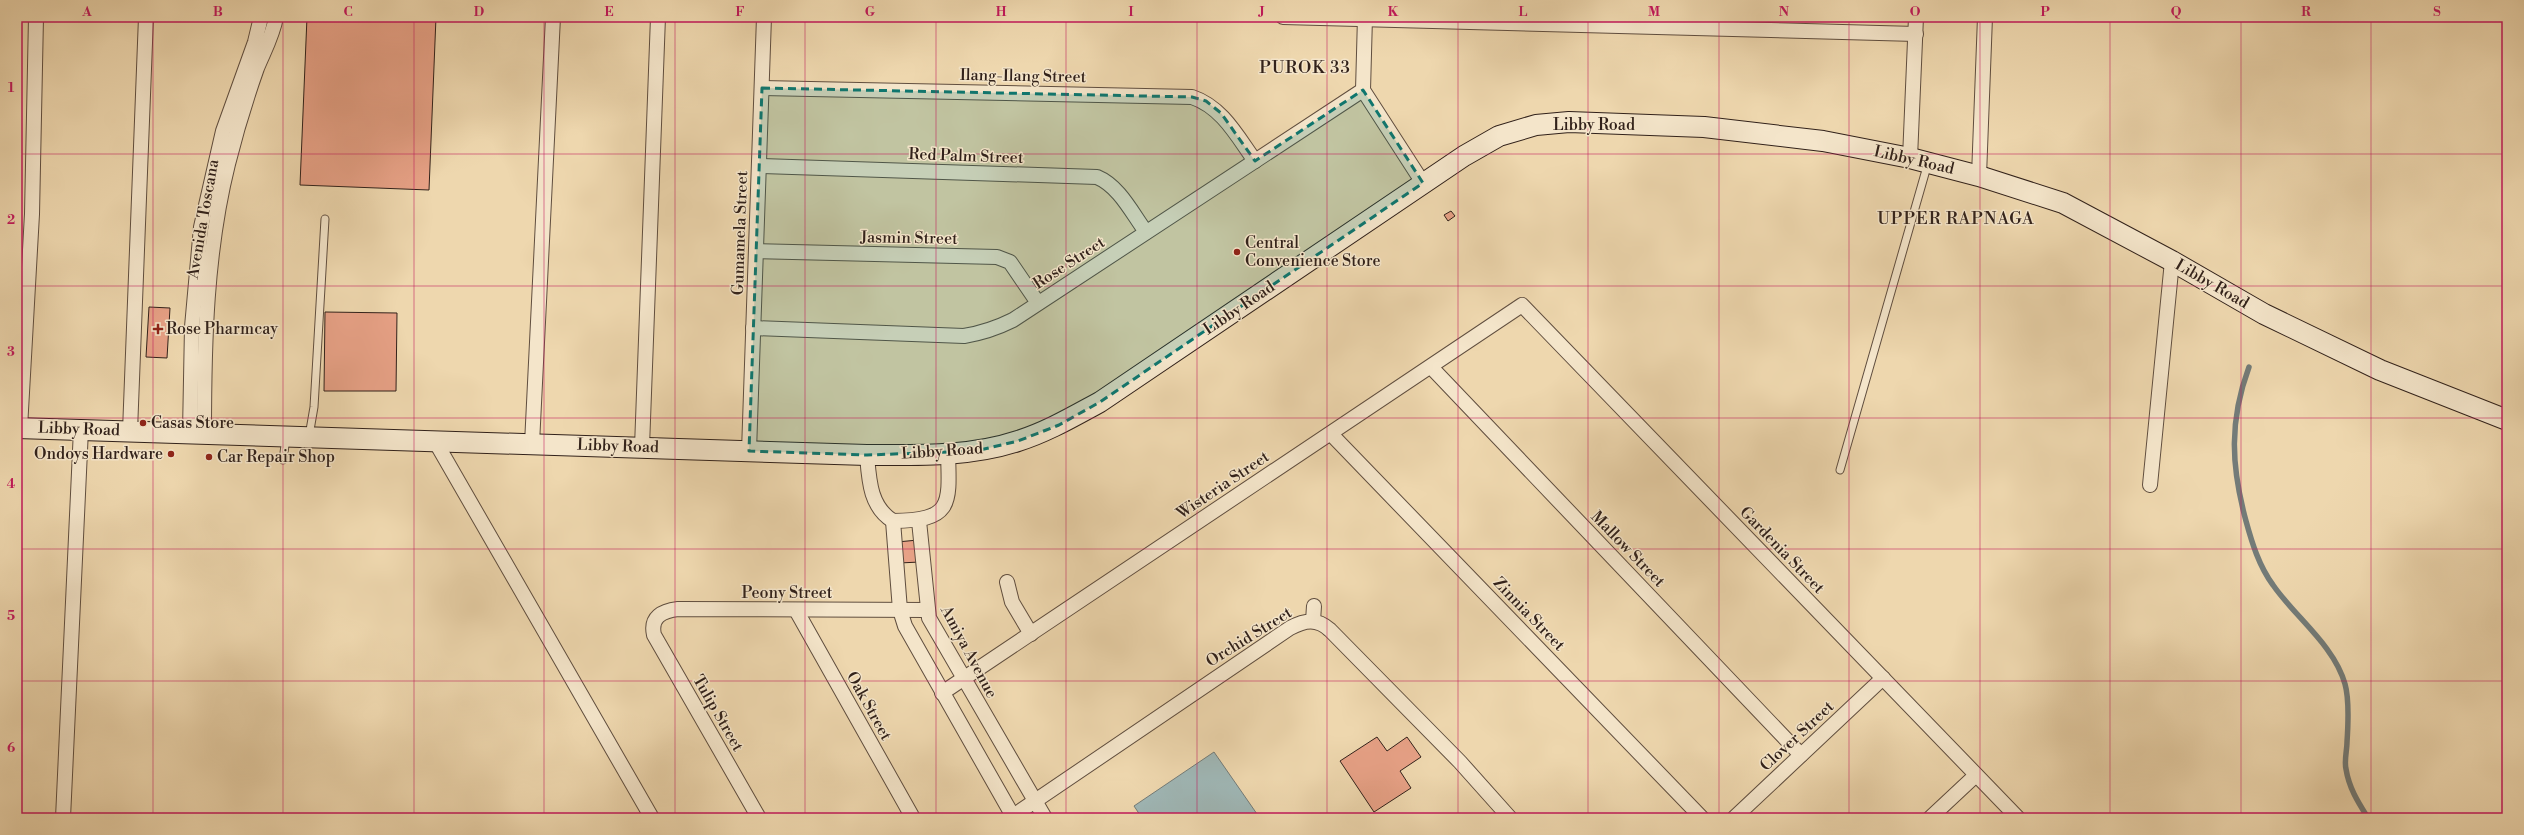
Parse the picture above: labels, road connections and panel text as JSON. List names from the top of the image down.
{
  "streets": {
    "main road": ["Libby Road"],
    "street": [
      "Ilang-Ilang Street",
      "Red Palm Street",
      "Avenida Toscana",
      "Gumamela Street",
      "Jasmin Street",
      "Rose Street",
      "Wisteria Street",
      "Mallow Street",
      "Gardenia Street",
      "Peony Street",
      "Zinnia Street",
      "Orchid Street",
      "Amiya Avenue",
      "Oak Street",
      "Tulip Street",
      "Clover Street"
    ]
  },
  "crossings": [
    ["Ilang-Ilang Street", "Gumamela Street"],
    ["Ilang-Ilang Street", "Rose Street"],
    ["Libby Road", "Avenida Toscana"],
    ["Libby Road", "Gumamela Street"],
    ["Red Palm Street", "Gumamela Street"],
    ["Red Palm Street", "Rose Street"],
    ["Gumamela Street", "Jasmin Street"],
    ["Gumamela Street", "Rose Street"],
    ["Jasmin Street", "Rose Street"],
    ["Wisteria Street", "Mallow Street"],
    ["Wisteria Street", "Gardenia Street"],
    ["Wisteria Street", "Zinnia Street"],
    ["Wisteria Street", "Amiya Avenue"],
    ["Mallow Street", "Clover Street"],
    ["Gardenia Street", "Clover Street"],
    ["Peony Street", "Amiya Avenue"],
    ["Peony Street", "Oak Street"],
    ["Peony Street", "Tulip Street"],
    ["Orchid Street", "Amiya Avenue"]
  ],
  "districts": ["PUROK 33", "UPPER RAPNAGA"],
  "places": {
    "other": [
      "Central Convenience Store",
      "Casas Store",
      "Ondoys Hardware",
      "Car Repair Shop"
    ],
    "health": ["Rose Pharmcay"]
  },
  "grid": {
    "columns": [
      "A",
      "B",
      "C",
      "D",
      "E",
      "F",
      "G",
      "H",
      "I",
      "J",
      "K",
      "L",
      "M",
      "N",
      "O",
      "P",
      "Q",
      "R",
      "S"
    ],
    "rows": [
      "1",
      "2",
      "3",
      "4",
      "5",
      "6"
    ]
  }
}
